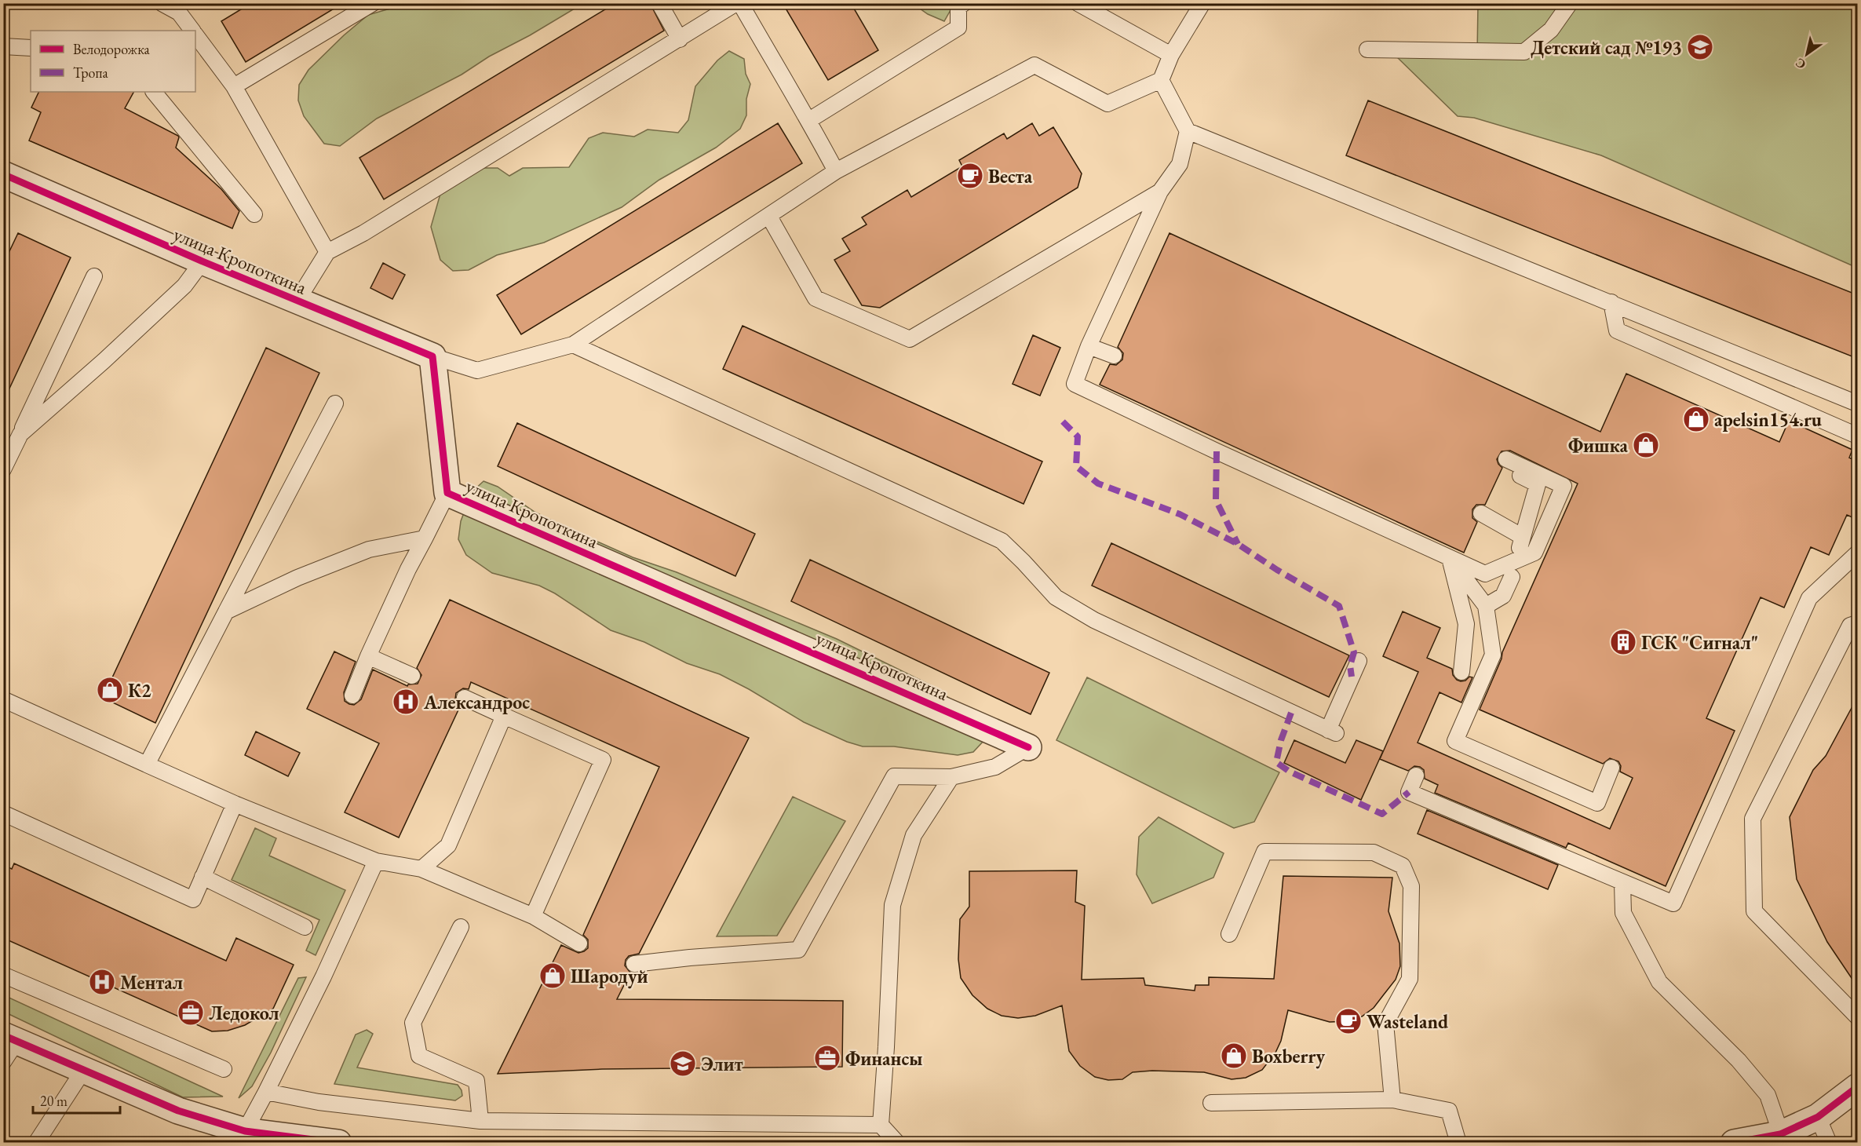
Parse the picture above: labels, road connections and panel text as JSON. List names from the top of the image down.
{
  "streets": {
    "street": ["улица Кропоткина"]
  },
  "places": {
    "school or university": ["Детский сад №193", "Элит"],
    "cafe": ["Веста", "Wasteland"],
    "shop": [
      "apelsin154.ru",
      "Фишка",
      "К2",
      "Шародуй",
      "Boxberry"
    ],
    "building": ["ГСК \"Сигнал\""],
    "hospital": ["Александрос", "Ментал"],
    "office": ["Ледокол", "Финансы"]
  },
  "legend": ["Велодорожка", "Тропа"],
  "scale_bar": "20 m",
  "north": "bottom left"
}
